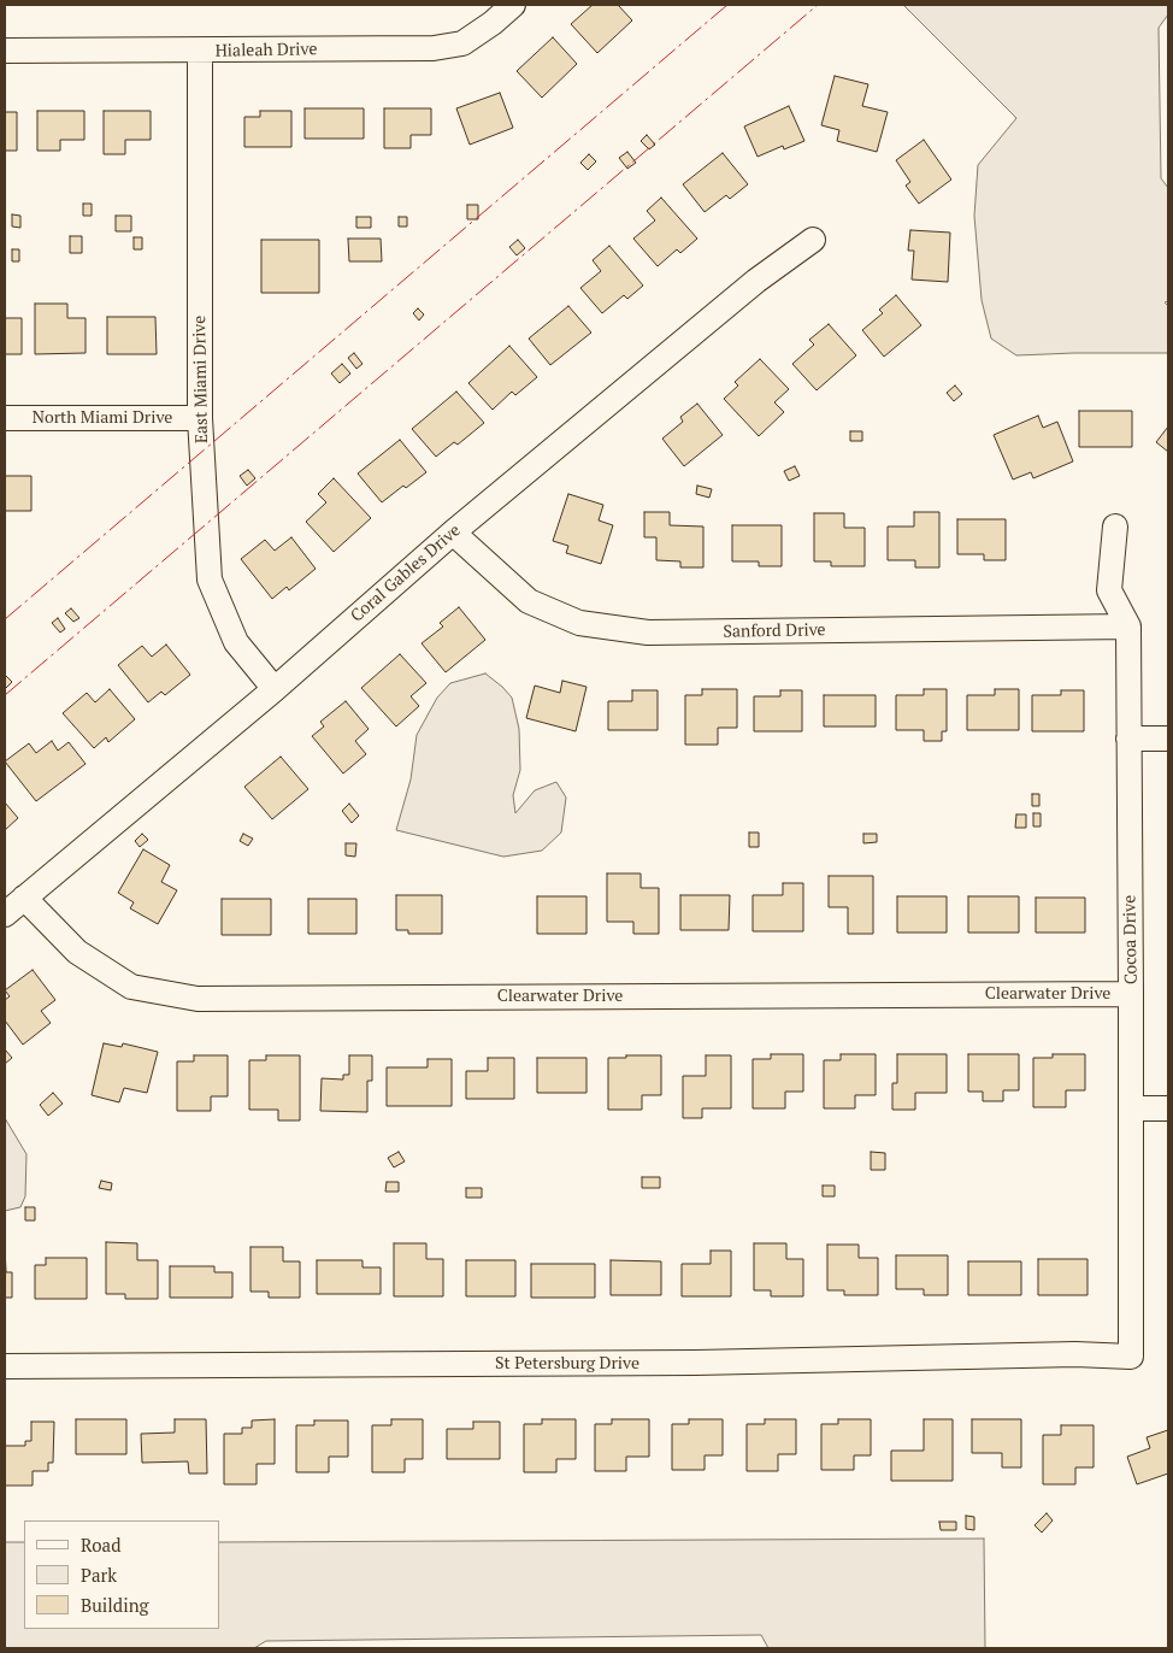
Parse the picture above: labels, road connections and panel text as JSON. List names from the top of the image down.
{
  "streets": {
    "street": [
      "Hialeah Drive",
      "East Miami Drive",
      "North Miami Drive",
      "Coral Gables Drive",
      "Sanford Drive",
      "Cocoa Drive",
      "Clearwater Drive",
      "St Petersburg Drive"
    ]
  },
  "crossings": [
    ["Hialeah Drive", "East Miami Drive"],
    ["East Miami Drive", "North Miami Drive"],
    ["East Miami Drive", "Coral Gables Drive"],
    ["Coral Gables Drive", "Sanford Drive"],
    ["Coral Gables Drive", "Clearwater Drive"],
    ["Sanford Drive", "Cocoa Drive"],
    ["Cocoa Drive", "Clearwater Drive"],
    ["Cocoa Drive", "St Petersburg Drive"]
  ],
  "legend": ["Road", "Park", "Building"]
}
